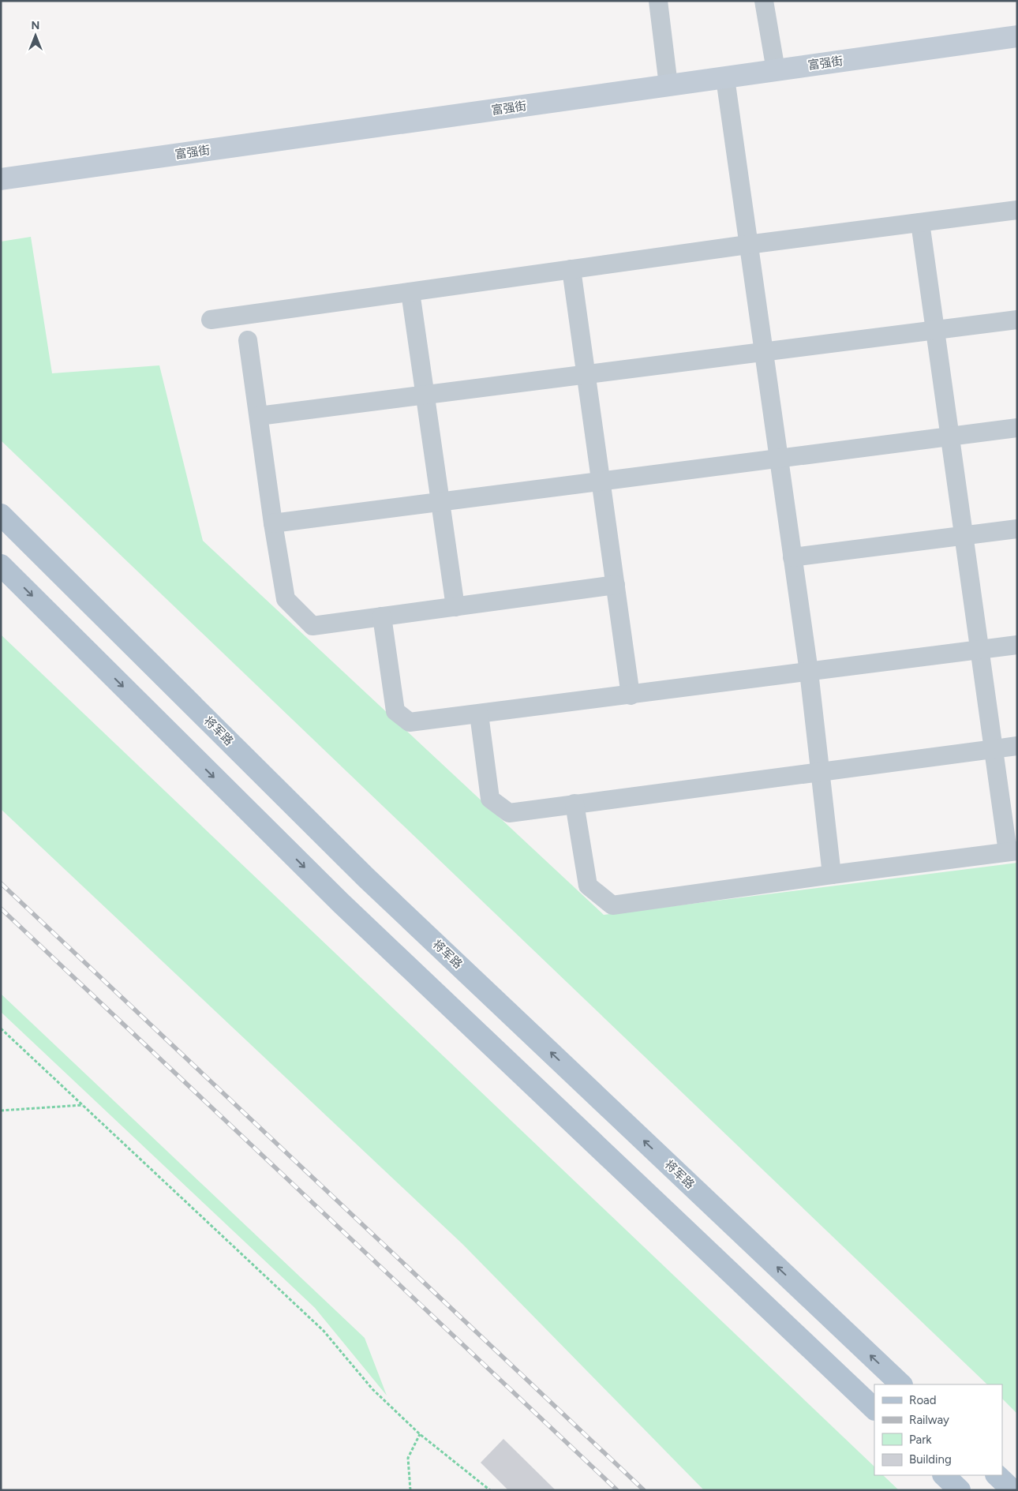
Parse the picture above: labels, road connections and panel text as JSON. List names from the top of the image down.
{
  "streets": {
    "main road": ["富强街", "将军路"]
  },
  "legend": [
    "Road",
    "Railway",
    "Park",
    "Building"
  ],
  "north": "top"
}
